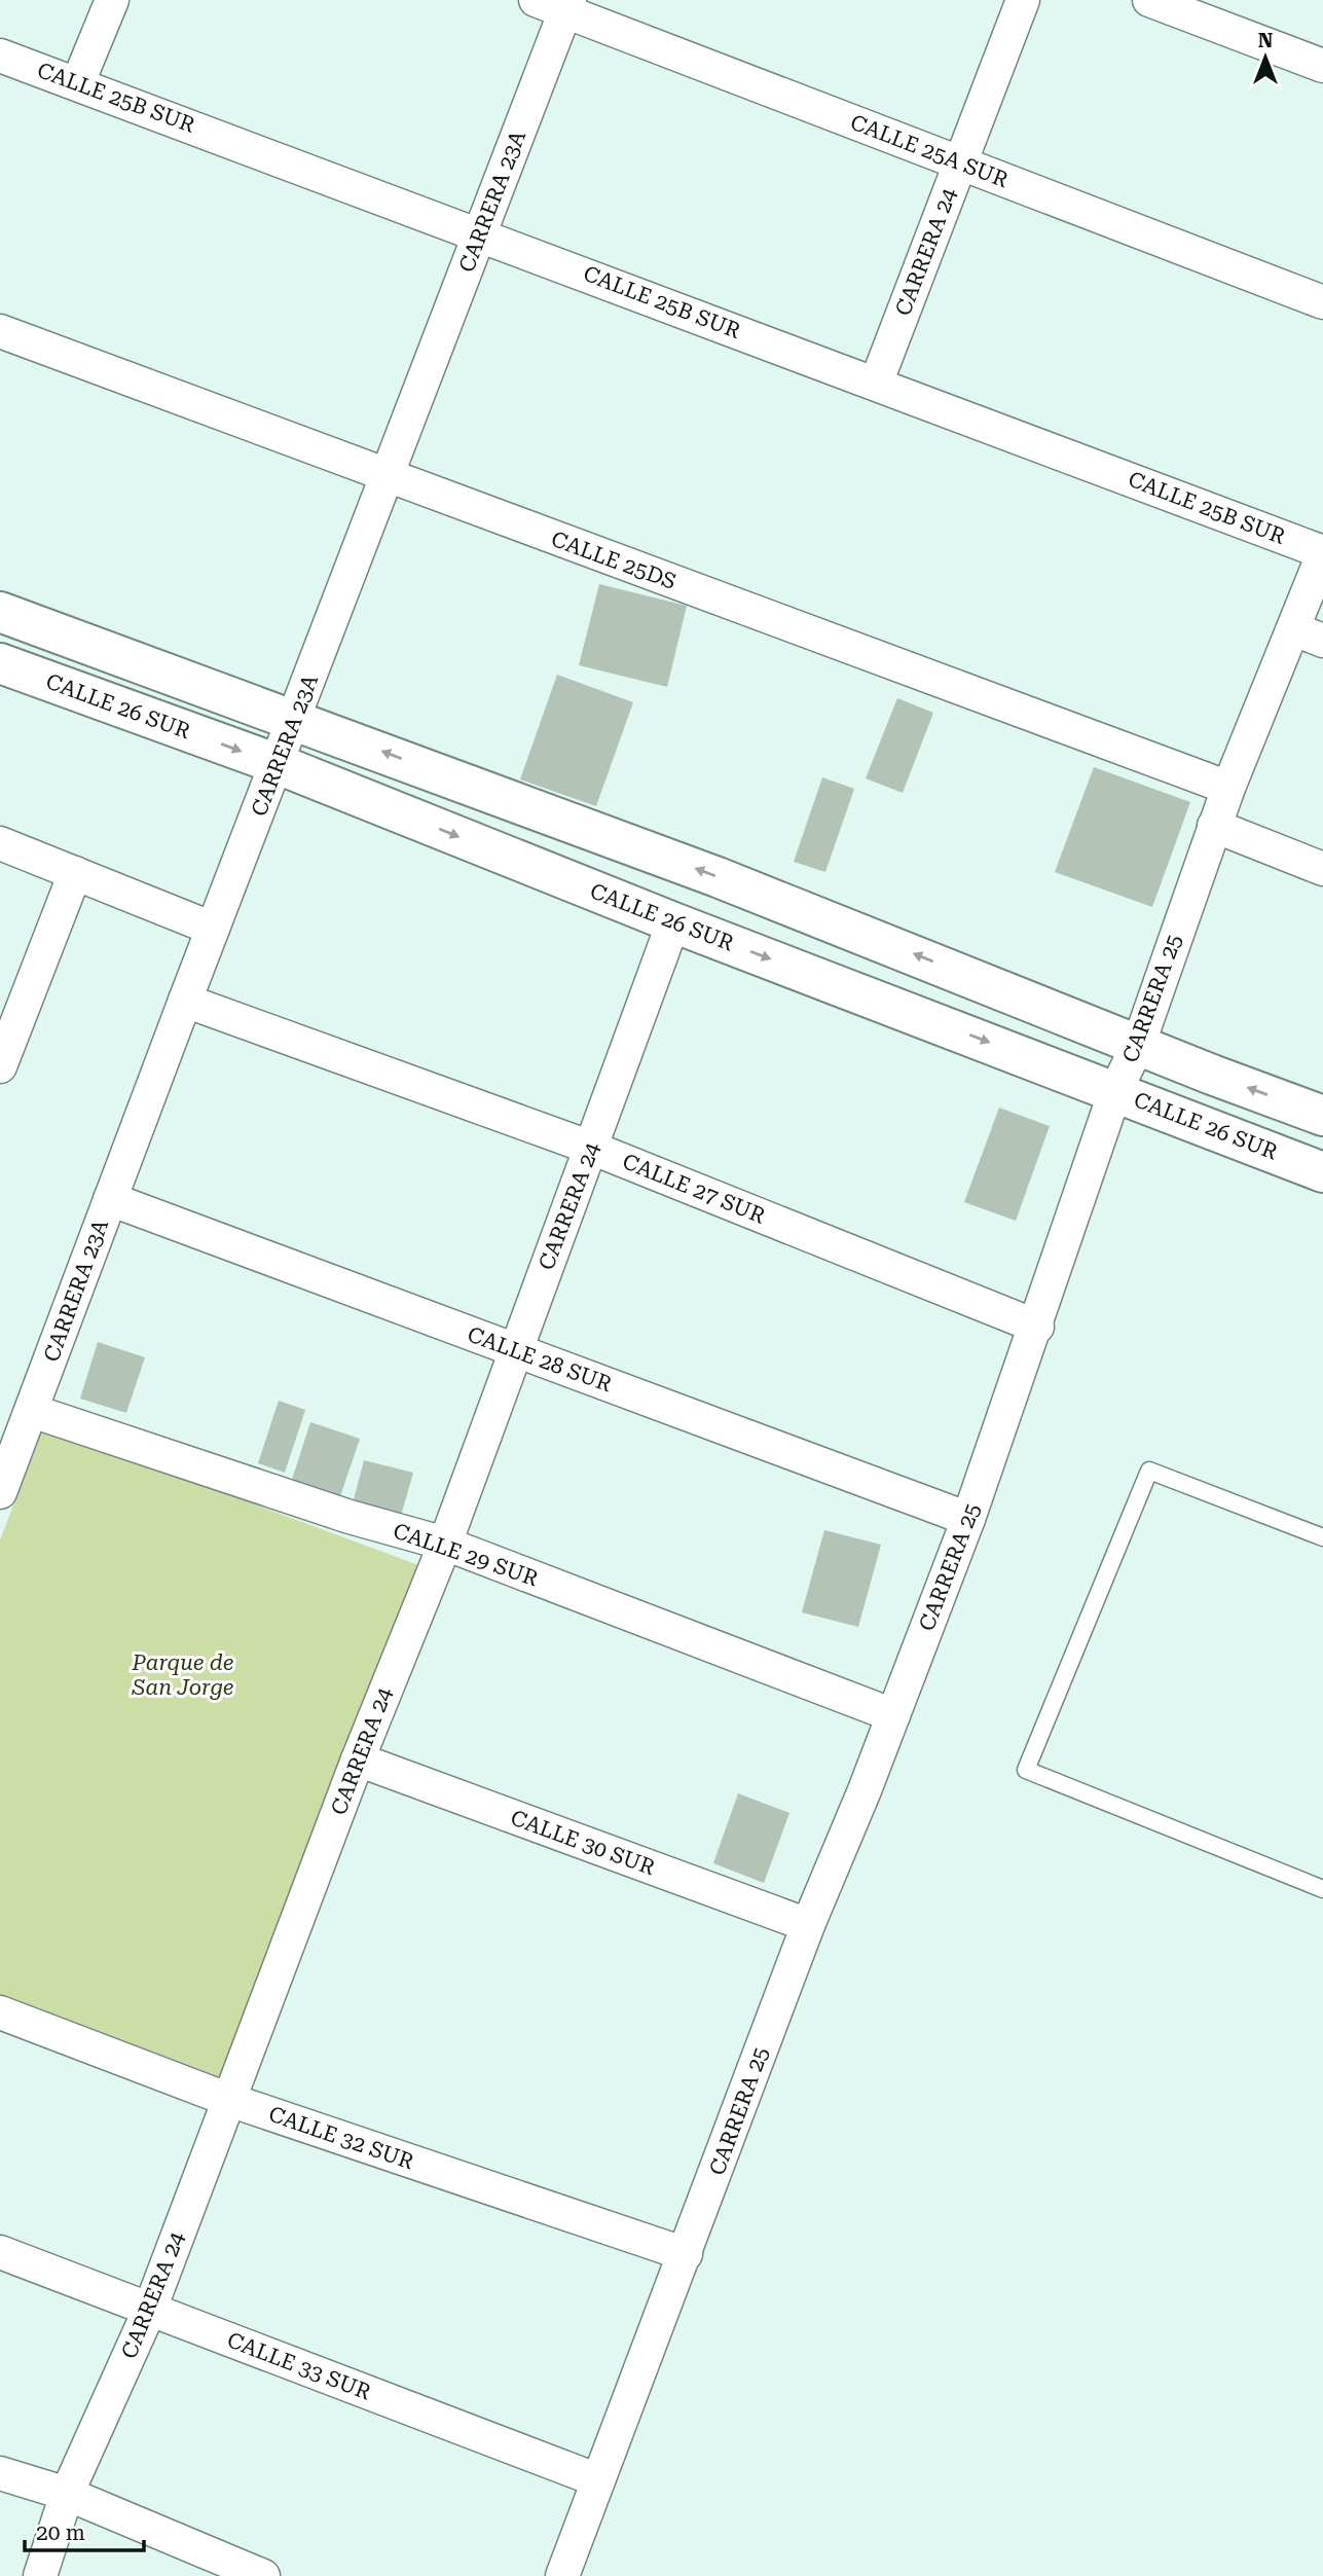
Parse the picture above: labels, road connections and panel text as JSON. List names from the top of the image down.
{
  "streets": {
    "street": [
      "CALLE 25B SUR",
      "CALLE 25A SUR",
      "CARRERA 23A",
      "CARRERA 24",
      "CALLE 25DS",
      "CALLE 26 SUR",
      "CARRERA 25",
      "CALLE 27 SUR",
      "CALLE 28 SUR",
      "CALLE 29 SUR",
      "CALLE 30 SUR",
      "CALLE 32 SUR",
      "CALLE 33 SUR"
    ]
  },
  "crossings": [
    ["CALLE 25B SUR", "CARRERA 23A"],
    ["CALLE 25B SUR", "CARRERA 24"],
    ["CALLE 25B SUR", "CARRERA 25"],
    ["CALLE 25A SUR", "CARRERA 23A"],
    ["CALLE 25A SUR", "CARRERA 24"],
    ["CARRERA 23A", "CALLE 25DS"],
    ["CARRERA 23A", "CALLE 26 SUR"],
    ["CARRERA 23A", "CALLE 27 SUR"],
    ["CARRERA 23A", "CALLE 28 SUR"],
    ["CARRERA 23A", "CALLE 29 SUR"],
    ["CARRERA 24", "CALLE 26 SUR"],
    ["CARRERA 24", "CALLE 27 SUR"],
    ["CARRERA 24", "CALLE 28 SUR"],
    ["CARRERA 24", "CALLE 29 SUR"],
    ["CARRERA 24", "CALLE 30 SUR"],
    ["CARRERA 24", "CALLE 32 SUR"],
    ["CARRERA 24", "CALLE 33 SUR"],
    ["CALLE 25DS", "CARRERA 25"],
    ["CALLE 26 SUR", "CARRERA 25"],
    ["CARRERA 25", "CALLE 27 SUR"],
    ["CARRERA 25", "CALLE 28 SUR"],
    ["CARRERA 25", "CALLE 29 SUR"],
    ["CARRERA 25", "CALLE 30 SUR"],
    ["CARRERA 25", "CALLE 32 SUR"],
    ["CARRERA 25", "CALLE 33 SUR"]
  ],
  "parks": ["Parque de San Jorge"],
  "scale_bar": "20 m",
  "north": "top"
}
